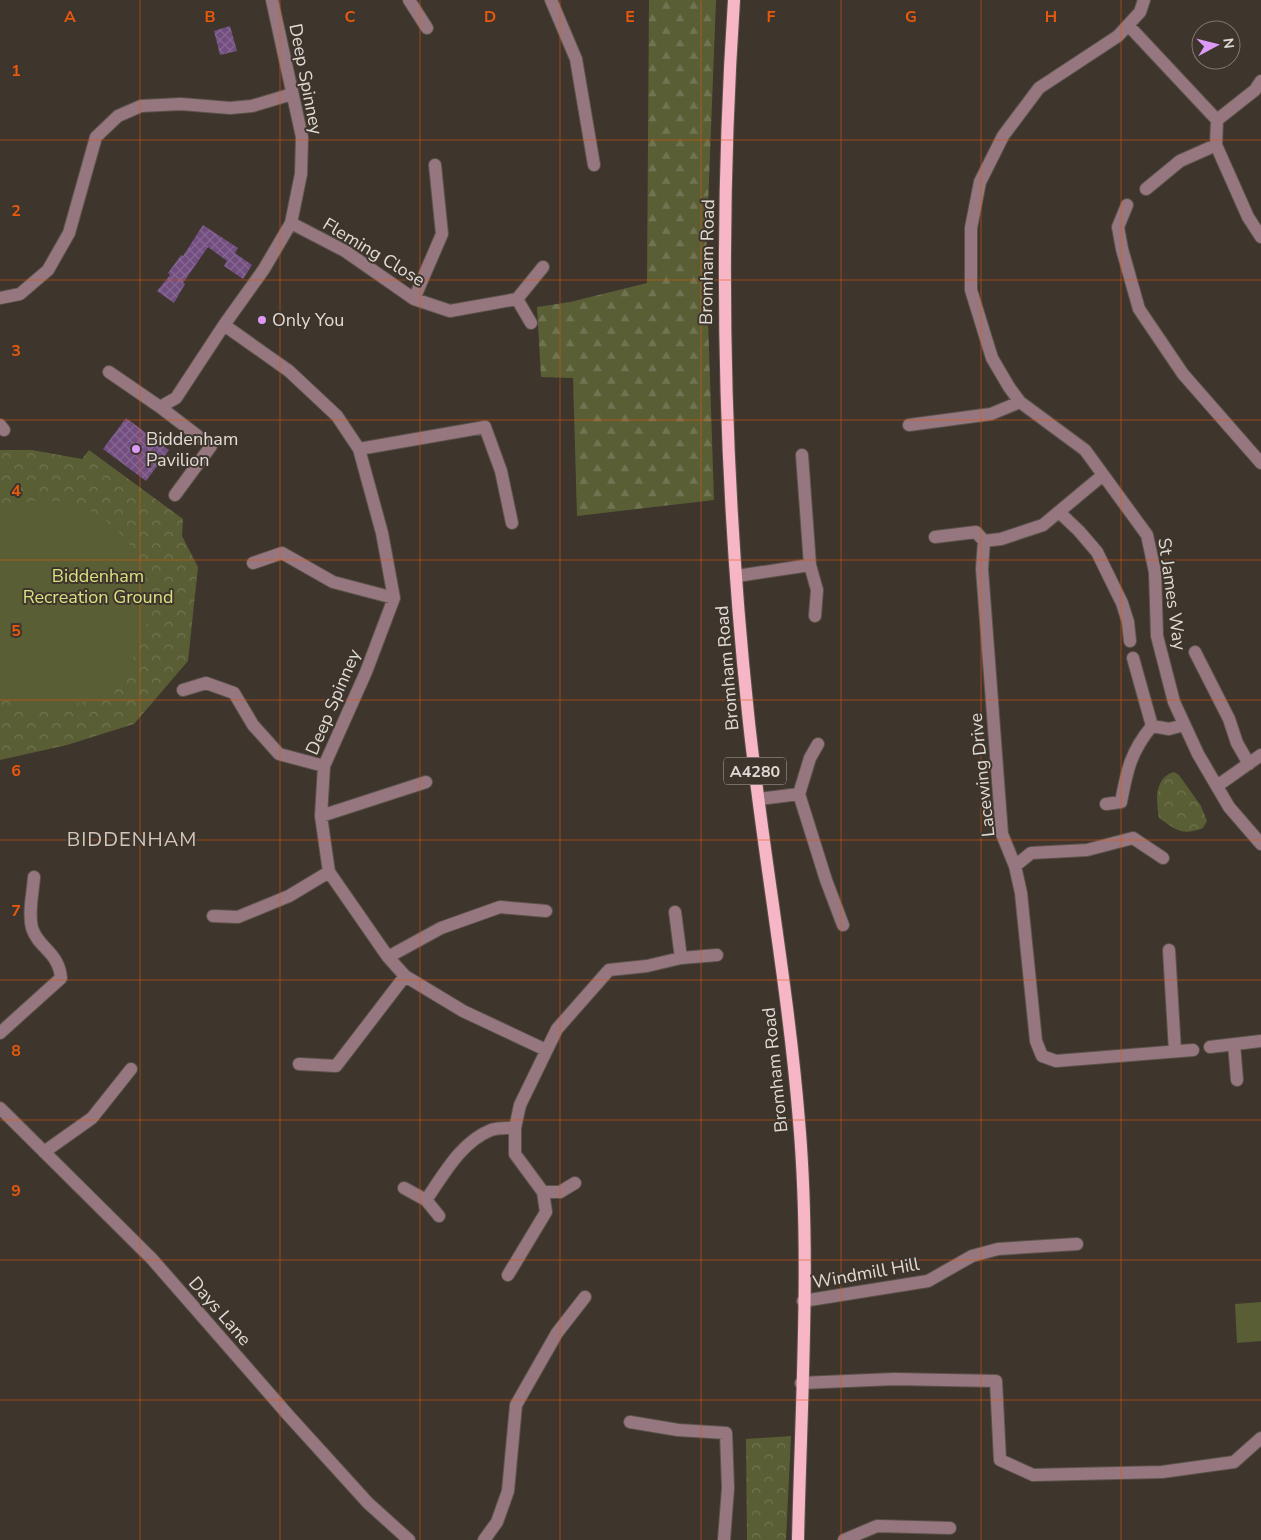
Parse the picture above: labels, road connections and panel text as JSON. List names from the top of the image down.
{
  "streets": {
    "main road": ["Bromham Road", "A4280"],
    "street": [
      "Deep Spinney",
      "Fleming Close",
      "St James Way",
      "Lacewing Drive",
      "Windmill Hill",
      "Days Lane"
    ]
  },
  "crossings": [
    ["Deep Spinney", "Fleming Close"],
    ["Bromham Road", "Windmill Hill"]
  ],
  "districts": ["BIDDENHAM"],
  "parks": ["Biddenham Recreation Ground"],
  "places": ["Only You", "Biddenham Pavilion"],
  "north": "right",
  "grid": {
    "columns": [
      "A",
      "B",
      "C",
      "D",
      "E",
      "F",
      "G",
      "H"
    ],
    "rows": [
      "1",
      "2",
      "3",
      "4",
      "5",
      "6",
      "7",
      "8",
      "9"
    ]
  }
}
